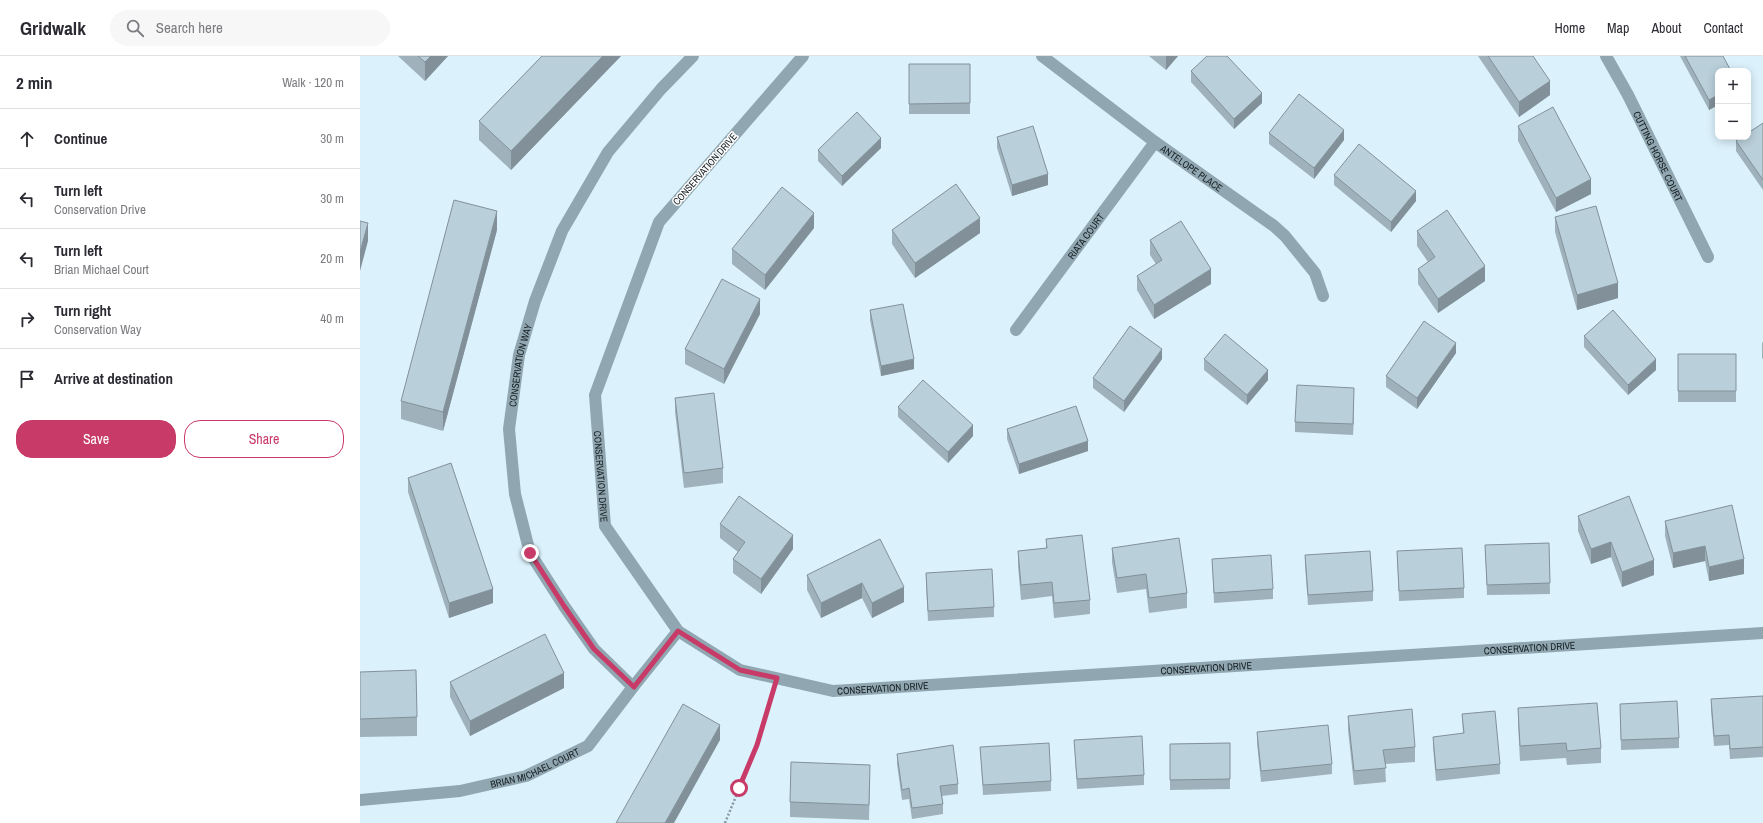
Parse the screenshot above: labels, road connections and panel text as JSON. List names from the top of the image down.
{
  "streets": {
    "street": [
      "CUTTING HORSE COURT",
      "ANTELOPE PLACE",
      "CONSERVATION DRIVE",
      "RIATA COURT",
      "CONSERVATION WAY",
      "BRIAN MICHAEL COURT"
    ]
  },
  "crossings": [
    ["ANTELOPE PLACE", "RIATA COURT"],
    ["CONSERVATION DRIVE", "BRIAN MICHAEL COURT"],
    ["CONSERVATION WAY", "BRIAN MICHAEL COURT"]
  ],
  "page": {
    "header": "Gridwalk",
    "search": "Search here",
    "nav": [
      "Home",
      "Map",
      "About",
      "Contact"
    ],
    "heading": ["2 min", "Walk · 120 m"],
    "map_buttons": ["+", "−"],
    "list": [
      ["Continue", "30 m"],
      ["Turn left", "Conservation Drive", "30 m"],
      ["Turn left", "Brian Michael Court", "20 m"],
      ["Turn right", "Conservation Way", "40 m"],
      "Arrive at destination"
    ],
    "buttons": ["Save", "Share"]
  }
}
